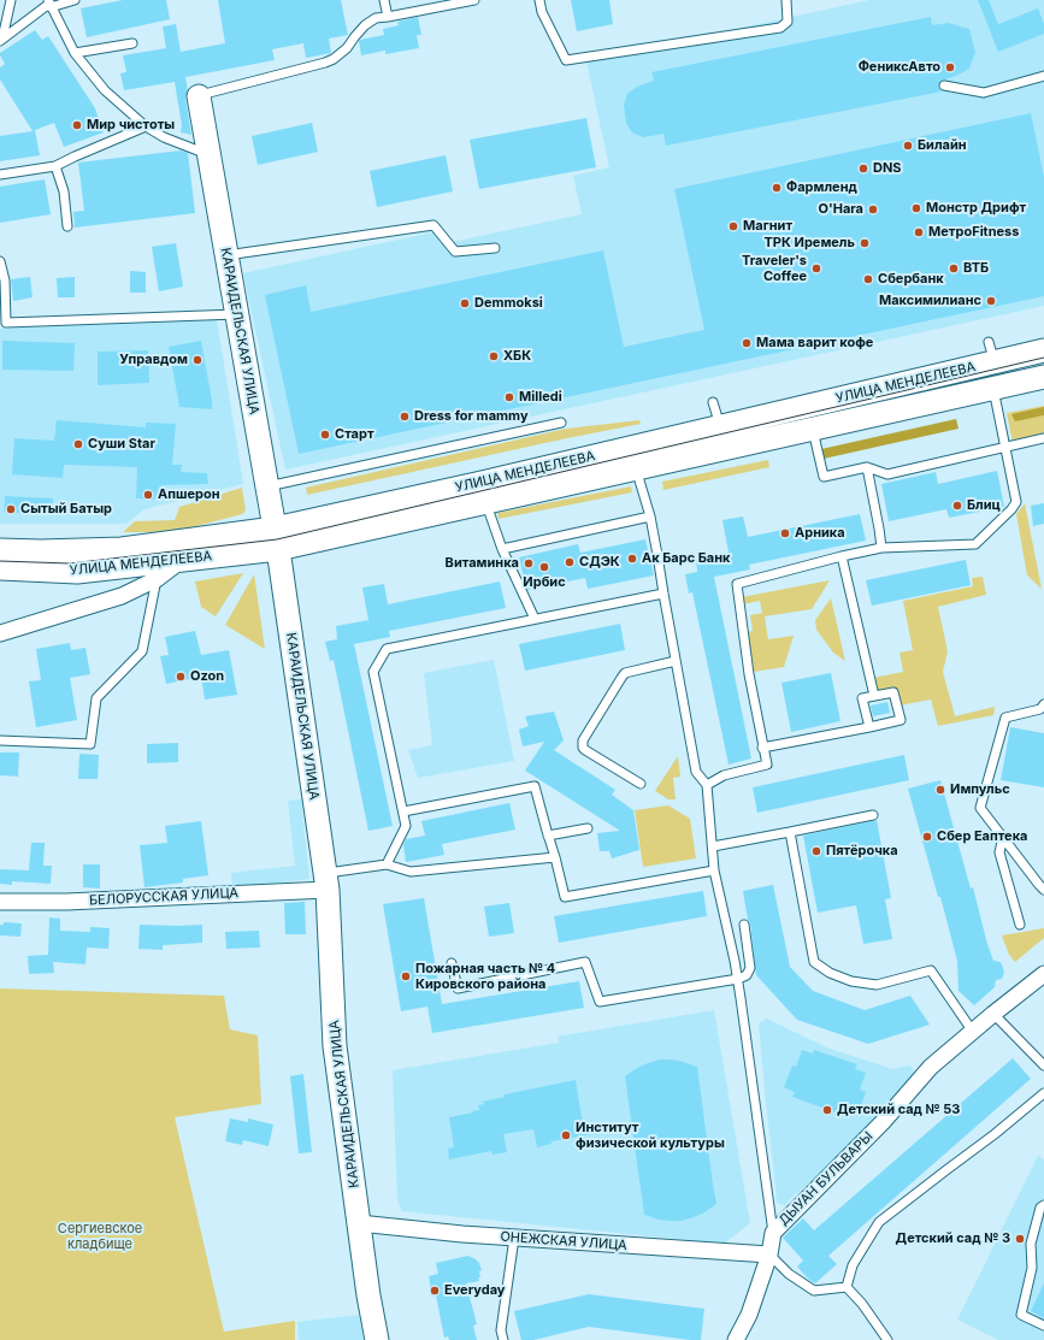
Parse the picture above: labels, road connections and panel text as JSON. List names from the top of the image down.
{
  "streets": {
    "main road": ["КАРАИДЕЛЬСКАЯ УЛИЦА", "УЛИЦА МЕНДЕЛЕЕВА"],
    "street": ["БЕЛОРУССКАЯ УЛИЦА", "ДЫУАН БУЛЬВАРЫ", "ОНЕЖСКАЯ УЛИЦА"]
  },
  "crossings": [
    ["КАРАИДЕЛЬСКАЯ УЛИЦА", "УЛИЦА МЕНДЕЛЕЕВА"],
    ["КАРАИДЕЛЬСКАЯ УЛИЦА", "БЕЛОРУССКАЯ УЛИЦА"],
    ["КАРАИДЕЛЬСКАЯ УЛИЦА", "ОНЕЖСКАЯ УЛИЦА"],
    ["ДЫУАН БУЛЬВАРЫ", "ОНЕЖСКАЯ УЛИЦА"]
  ],
  "parks": ["Сергиевское кладбище"],
  "places": [
    "ФениксАвто",
    "Мир чистоты",
    "Билайн",
    "DNS",
    "Фармленд",
    "Монстр Дрифт",
    "O'Hara",
    "Магнит",
    "МетроFitness",
    "ТРК Иремель",
    "Traveler's Coffee",
    "ВТБ",
    "Сбербанк",
    "Максимилианс",
    "Demmoksi",
    "Мама варит кофе",
    "ХБК",
    "Управдом",
    "Milledi",
    "Dress for mammy",
    "Старт",
    "Суши Star",
    "Апшерон",
    "Блиц",
    "Сытый Батыр",
    "Арника",
    "Ак Барс Банк",
    "СДЭК",
    "Витаминка",
    "Ирбис",
    "Ozon",
    "Импульс",
    "Сбер Еаптека",
    "Пятёрочка",
    "Пожарная часть № 4 Кировского района",
    "Детский сад № 53",
    "Институт физической культуры",
    "Детский сад № 3",
    "Everyday"
  ]
}
